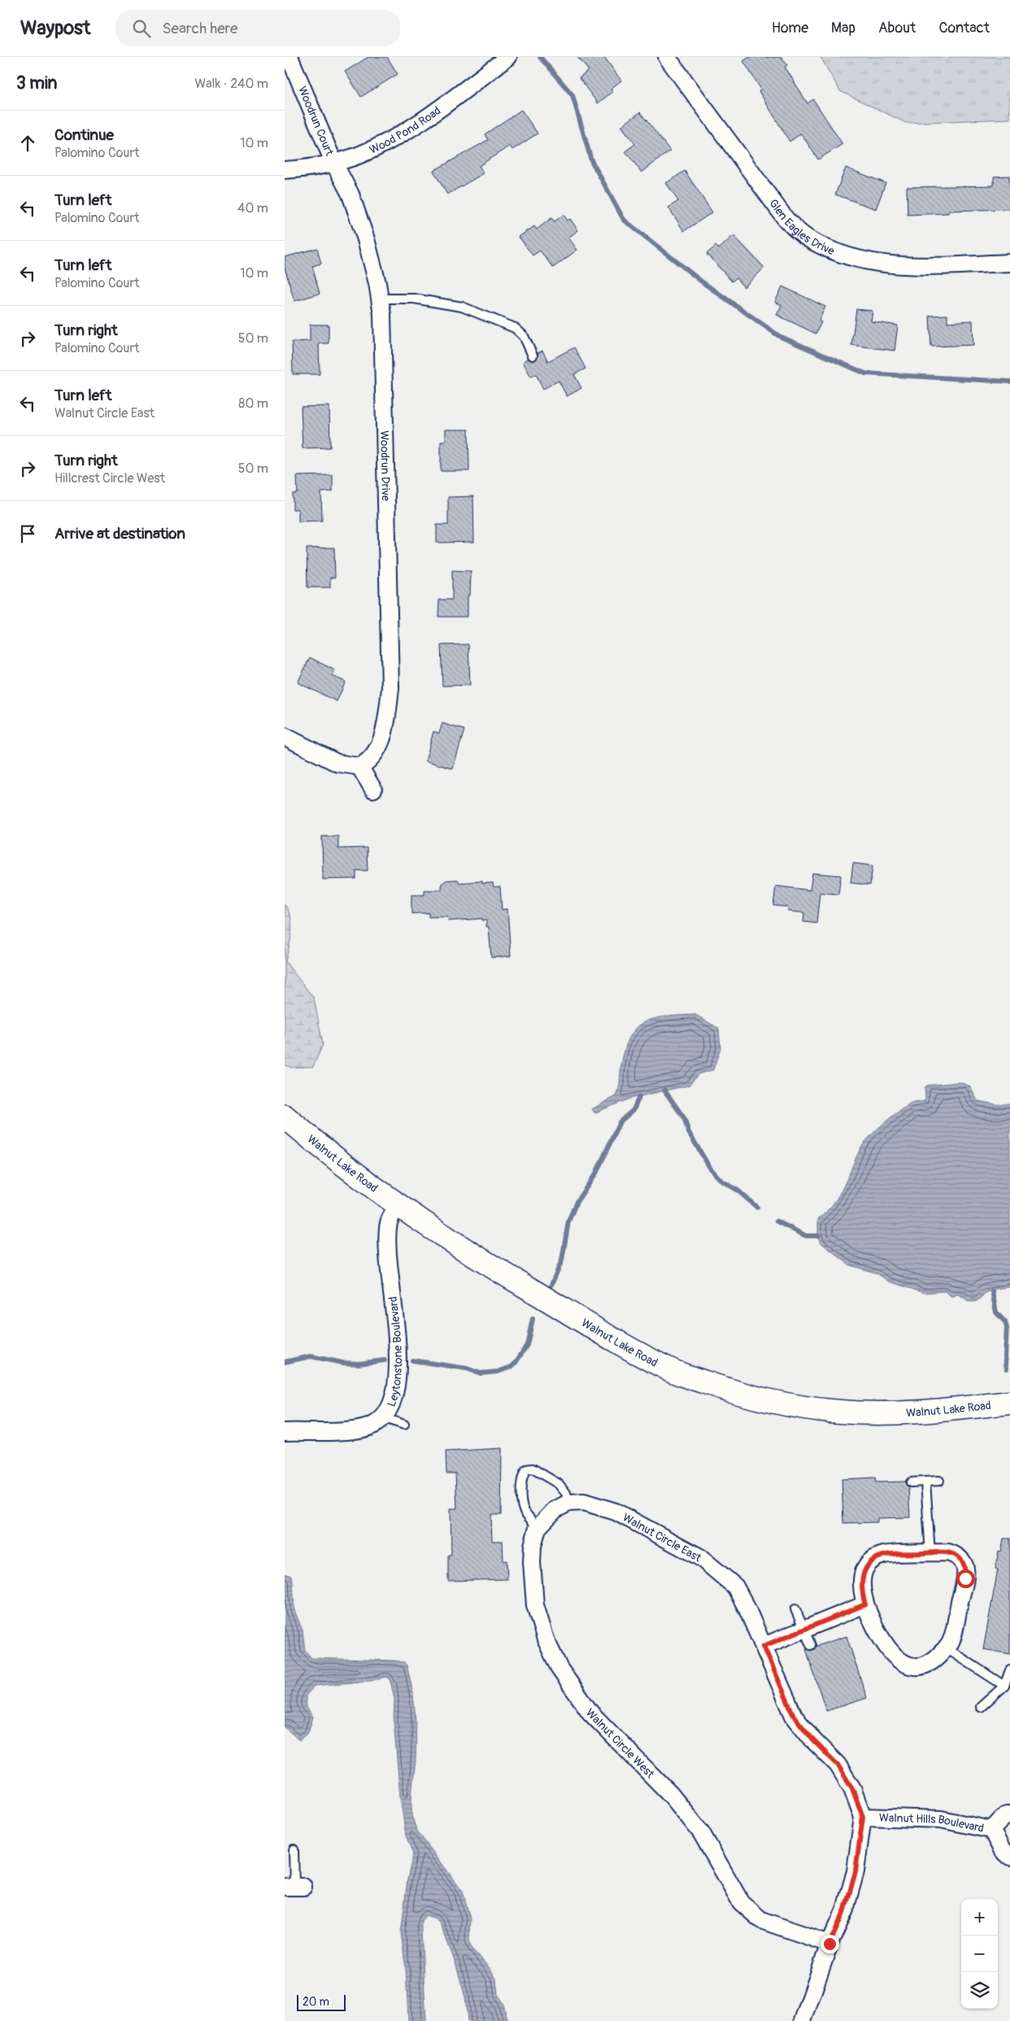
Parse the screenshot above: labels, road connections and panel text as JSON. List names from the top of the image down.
{
  "streets": {
    "street": [
      "Woodrun Court",
      "Wood Pond Road",
      "Glen Eagles Drive",
      "Woodrun Drive",
      "Walnut Lake Road",
      "Leytonstone Boulevard",
      "Walnut Circle East",
      "Walnut Circle West",
      "Walnut Hills Boulevard"
    ]
  },
  "crossings": [
    ["Woodrun Court", "Wood Pond Road"],
    ["Woodrun Court", "Woodrun Drive"],
    ["Wood Pond Road", "Woodrun Drive"],
    ["Walnut Lake Road", "Leytonstone Boulevard"],
    ["Walnut Circle East", "Walnut Circle West"],
    ["Walnut Circle East", "Walnut Hills Boulevard"]
  ],
  "scale_bar": "20 m",
  "page": {
    "header": "Waypost",
    "search": "Search here",
    "nav": [
      "Home",
      "Map",
      "About",
      "Contact"
    ],
    "heading": ["3 min", "Walk · 240 m"],
    "list": [
      ["Continue", "Palomino Court", "10 m"],
      ["Turn left", "Palomino Court", "40 m"],
      ["Turn left", "Palomino Court", "10 m"],
      ["Turn right", "Palomino Court", "50 m"],
      ["Turn left", "Walnut Circle East", "80 m"],
      ["Turn right", "Hillcrest Circle West", "50 m"],
      "Arrive at destination"
    ],
    "map_buttons": ["+", "−"],
    "scale": "20 m"
  }
}
